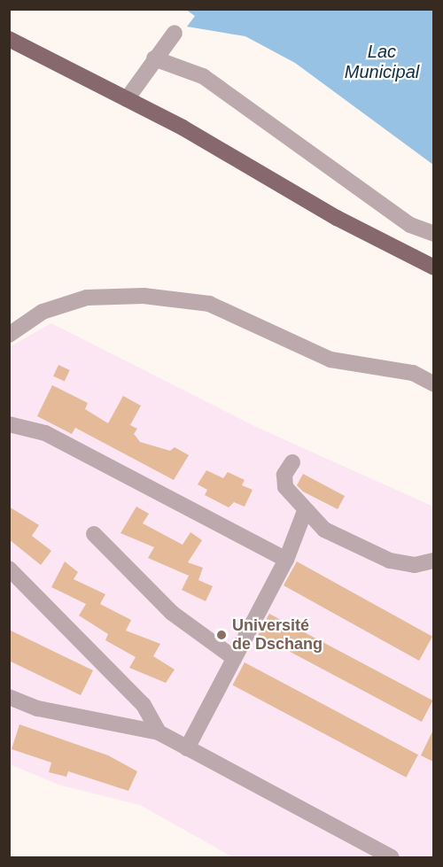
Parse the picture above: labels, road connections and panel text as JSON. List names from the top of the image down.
{
  "water": ["Lac Municipal"],
  "places": ["Université de Dschang"]
}
